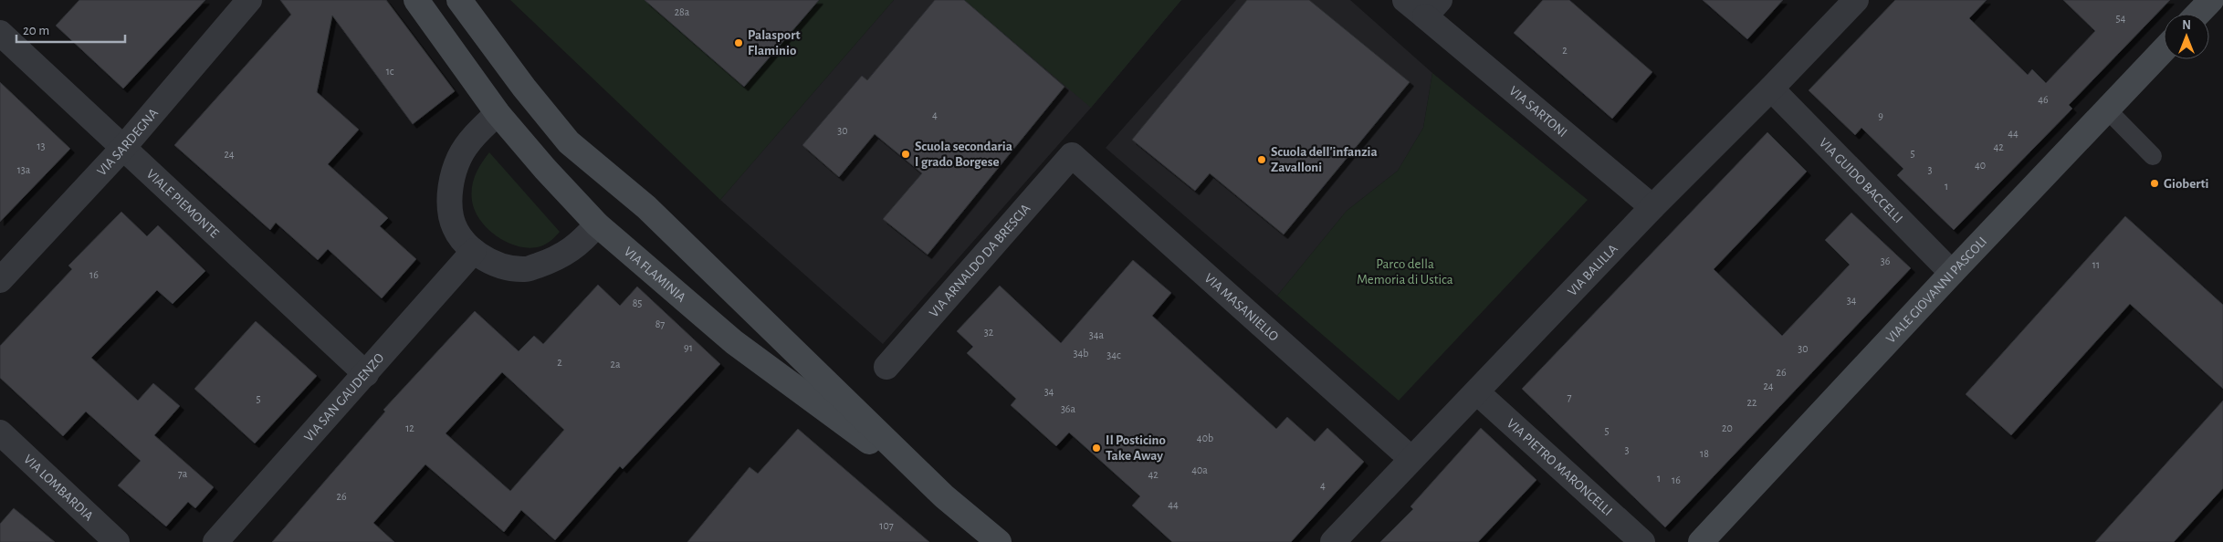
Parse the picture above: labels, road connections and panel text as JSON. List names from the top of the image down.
{
  "streets": {
    "street": [
      "VIA SARTONI",
      "VIA SARDEGNA",
      "VIA GUIDO BACCELLI",
      "VIALE PIEMONTE",
      "VIA ARNALDO DA BRESCIA",
      "VIA BALILLA",
      "VIA FLAMINIA",
      "VIALE GIOVANNI PASCOLI",
      "VIA MASANIELLO",
      "VIA SAN GAUDENZO",
      "VIA PIETRO MARONCELLI",
      "VIA LOMBARDIA"
    ]
  },
  "crossings": [
    ["VIA SARTONI", "VIA BALILLA"],
    ["VIA SARDEGNA", "VIALE PIEMONTE"],
    ["VIA GUIDO BACCELLI", "VIA BALILLA"],
    ["VIA GUIDO BACCELLI", "VIALE GIOVANNI PASCOLI"],
    ["VIALE PIEMONTE", "VIA SAN GAUDENZO"],
    ["VIA ARNALDO DA BRESCIA", "VIA MASANIELLO"],
    ["VIA BALILLA", "VIA MASANIELLO"],
    ["VIA BALILLA", "VIA PIETRO MARONCELLI"]
  ],
  "parks": ["Parco della Memoria di Ustica"],
  "places": [
    "Palasport Flaminio",
    "Scuola secondaria I grado Borgese",
    "Scuola dell'infanzia Zavalloni",
    "Gioberti",
    "Il Posticino Take Away"
  ],
  "house_numbers": [
    "28a",
    "54",
    "2",
    "1c",
    "46",
    "4",
    "9",
    "30",
    "44",
    "13",
    "42",
    "5",
    "24",
    "40",
    "13a",
    "3",
    "1",
    "36",
    "11",
    "16",
    "34",
    "85",
    "87",
    "32",
    "34a",
    "91",
    "30",
    "34b",
    "34c",
    "2",
    "2a",
    "26",
    "24",
    "34",
    "7",
    "5",
    "22",
    "36a",
    "12",
    "20",
    "5",
    "40b",
    "3",
    "18",
    "40a",
    "7a",
    "42",
    "1",
    "16",
    "4",
    "26",
    "44",
    "107"
  ],
  "scale_bar": "20 m",
  "north": "top"
}
